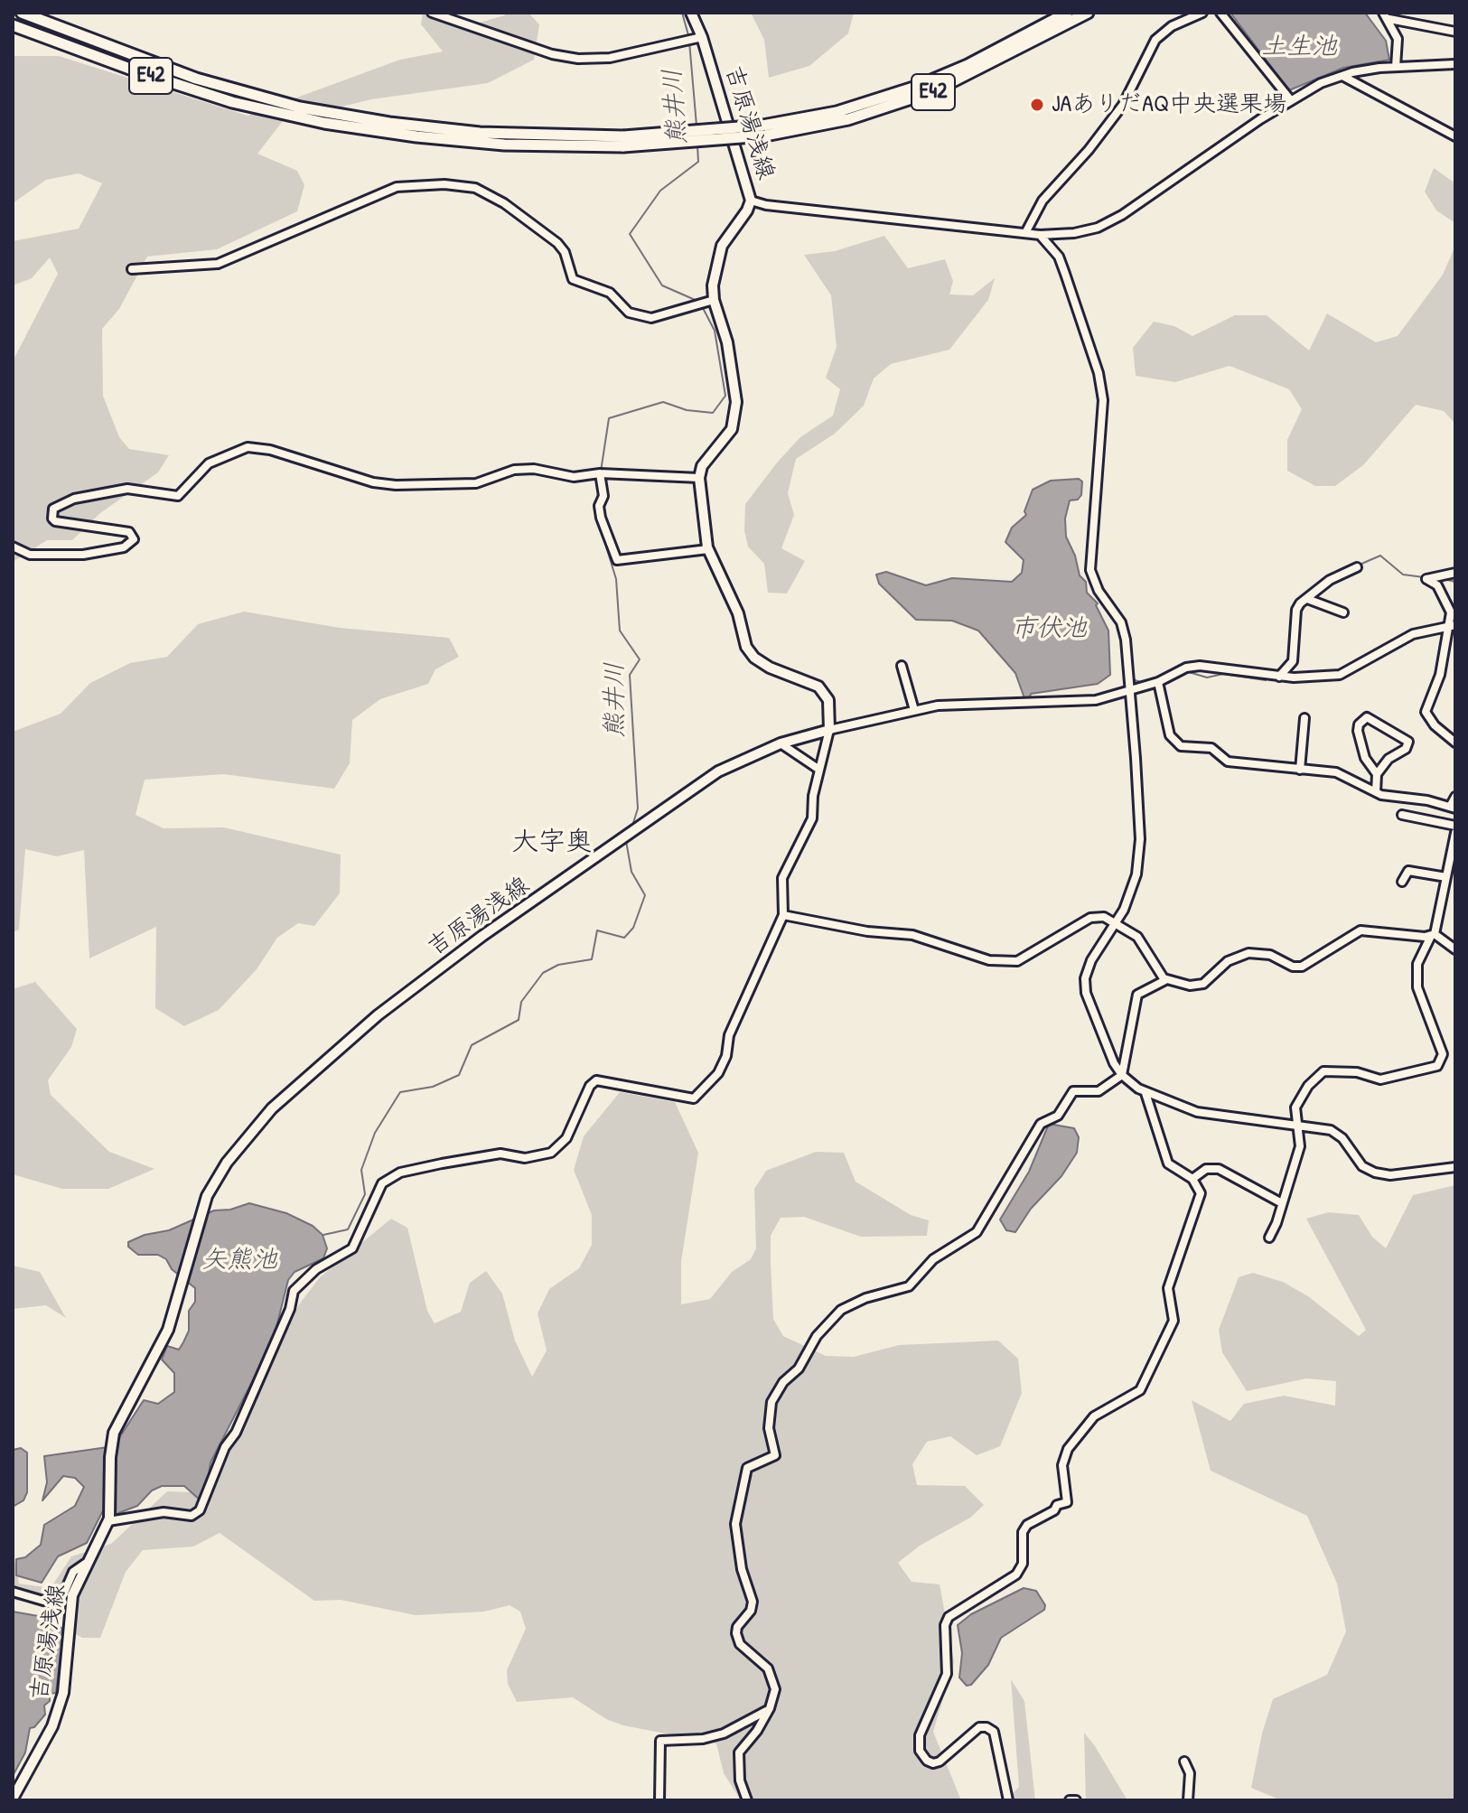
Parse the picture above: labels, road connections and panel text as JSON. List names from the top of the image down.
{
  "streets": {
    "highway": ["E42"],
    "main road": ["吉原湯浅線"]
  },
  "districts": ["大字奥"],
  "water": [
    "土生池",
    "熊井川",
    "市伏池",
    "矢熊池"
  ],
  "places": ["JAありだAQ中央選果場"]
}
